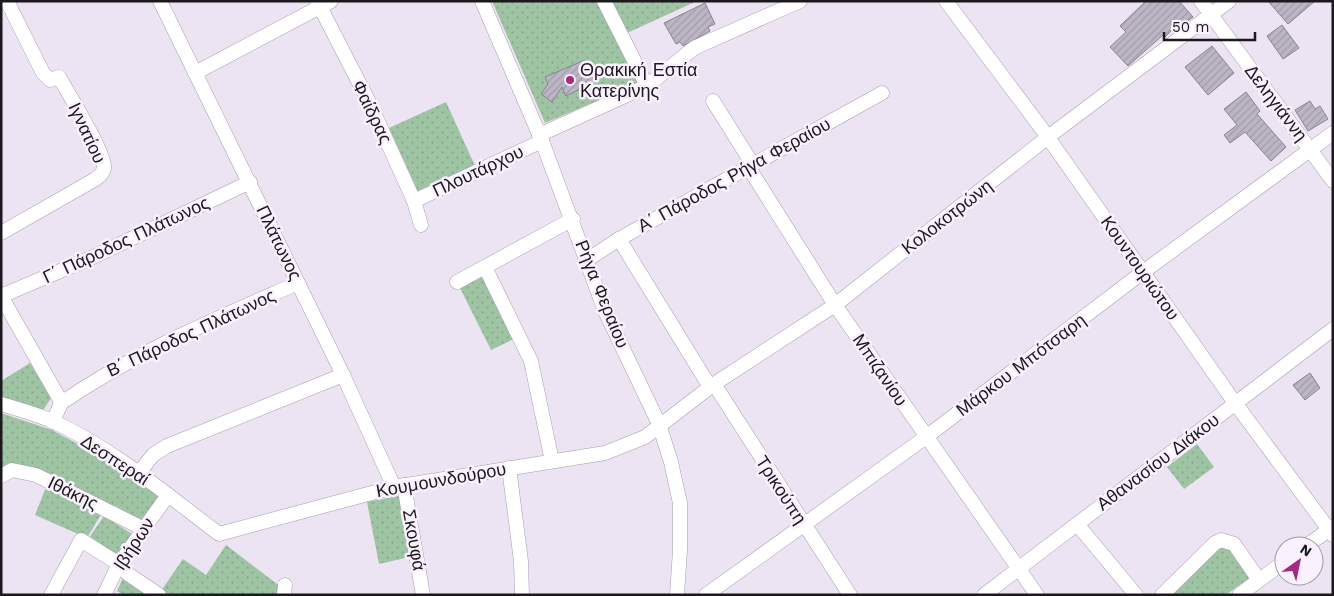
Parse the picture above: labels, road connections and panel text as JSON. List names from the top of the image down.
{
  "streets": {
    "street": [
      "Δεληγιάννη",
      "Φαίδρας",
      "Ιγνατίου",
      "Πλουτάρχου",
      "Α΄ Πάροδος Ρήγα Φεραίου",
      "Κολοκοτρώνη",
      "Γ΄ Πάροδος Πλάτωνος",
      "Πλάτωνος",
      "Κουντουριώτου",
      "Ρήγα Φεραίου",
      "Β΄ Πάροδος Πλάτωνος",
      "Μάρκου Μπότσαρη",
      "Μπιζανίου",
      "Δεσπεραί",
      "Αθανασίου Διάκου",
      "Κουμουνδούρου",
      "Τρικούπη",
      "Ιθάκης",
      "Σκουφά",
      "Ιβήρων"
    ]
  },
  "crossings": [
    ["Δεληγιάννη", "Κολοκοτρώνη"],
    ["Δεληγιάννη", "Μάρκου Μπότσαρη"],
    ["Φαίδρας", "Πλουτάρχου"],
    ["Πλουτάρχου", "Ρήγα Φεραίου"],
    ["Α΄ Πάροδος Ρήγα Φεραίου", "Ρήγα Φεραίου"],
    ["Α΄ Πάροδος Ρήγα Φεραίου", "Μπιζανίου"],
    ["Α΄ Πάροδος Ρήγα Φεραίου", "Τρικούπη"],
    ["Κολοκοτρώνη", "Κουντουριώτου"],
    ["Κολοκοτρώνη", "Ρήγα Φεραίου"],
    ["Κολοκοτρώνη", "Μπιζανίου"],
    ["Κολοκοτρώνη", "Κουμουνδούρου"],
    ["Κολοκοτρώνη", "Τρικούπη"],
    ["Γ΄ Πάροδος Πλάτωνος", "Πλάτωνος"],
    ["Πλάτωνος", "Β΄ Πάροδος Πλάτωνος"],
    ["Πλάτωνος", "Κουμουνδούρου"],
    ["Πλάτωνος", "Σκουφά"],
    ["Κουντουριώτου", "Μάρκου Μπότσαρη"],
    ["Κουντουριώτου", "Αθανασίου Διάκου"],
    ["Ρήγα Φεραίου", "Κουμουνδούρου"],
    ["Μάρκου Μπότσαρη", "Μπιζανίου"],
    ["Μάρκου Μπότσαρη", "Τρικούπη"],
    ["Μπιζανίου", "Αθανασίου Διάκου"],
    ["Δεσπεραί", "Κουμουνδούρου"],
    ["Δεσπεραί", "Ιβήρων"],
    ["Κουμουνδούρου", "Σκουφά"],
    ["Ιθάκης", "Ιβήρων"]
  ],
  "places": ["Θρακική Εστία Κατερίνης"],
  "scale_bar": "50 m",
  "north": "top right"
}
